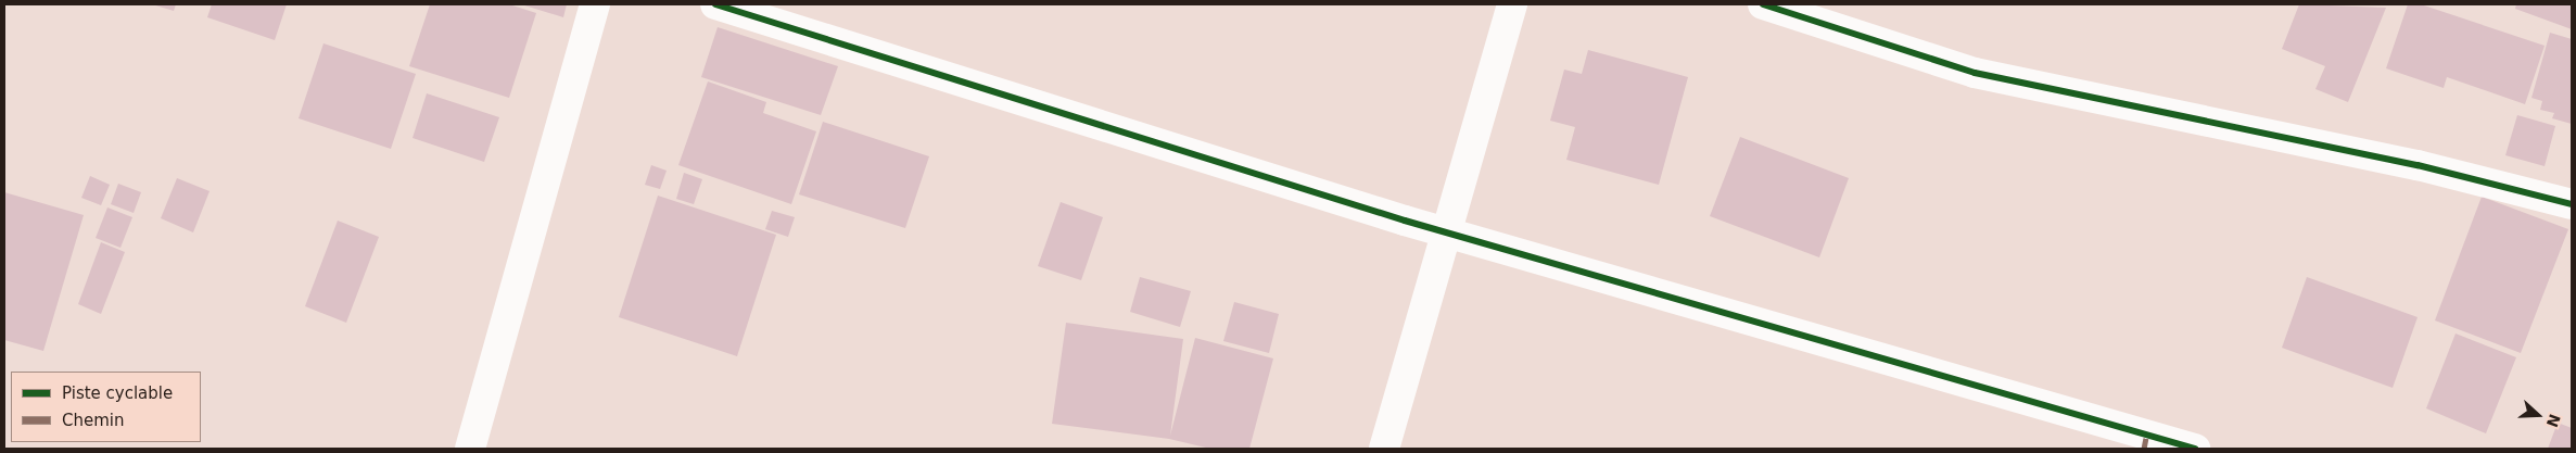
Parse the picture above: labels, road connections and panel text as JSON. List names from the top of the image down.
{
  "legend": ["Piste cyclable", "Chemin"],
  "north": "right"
}
